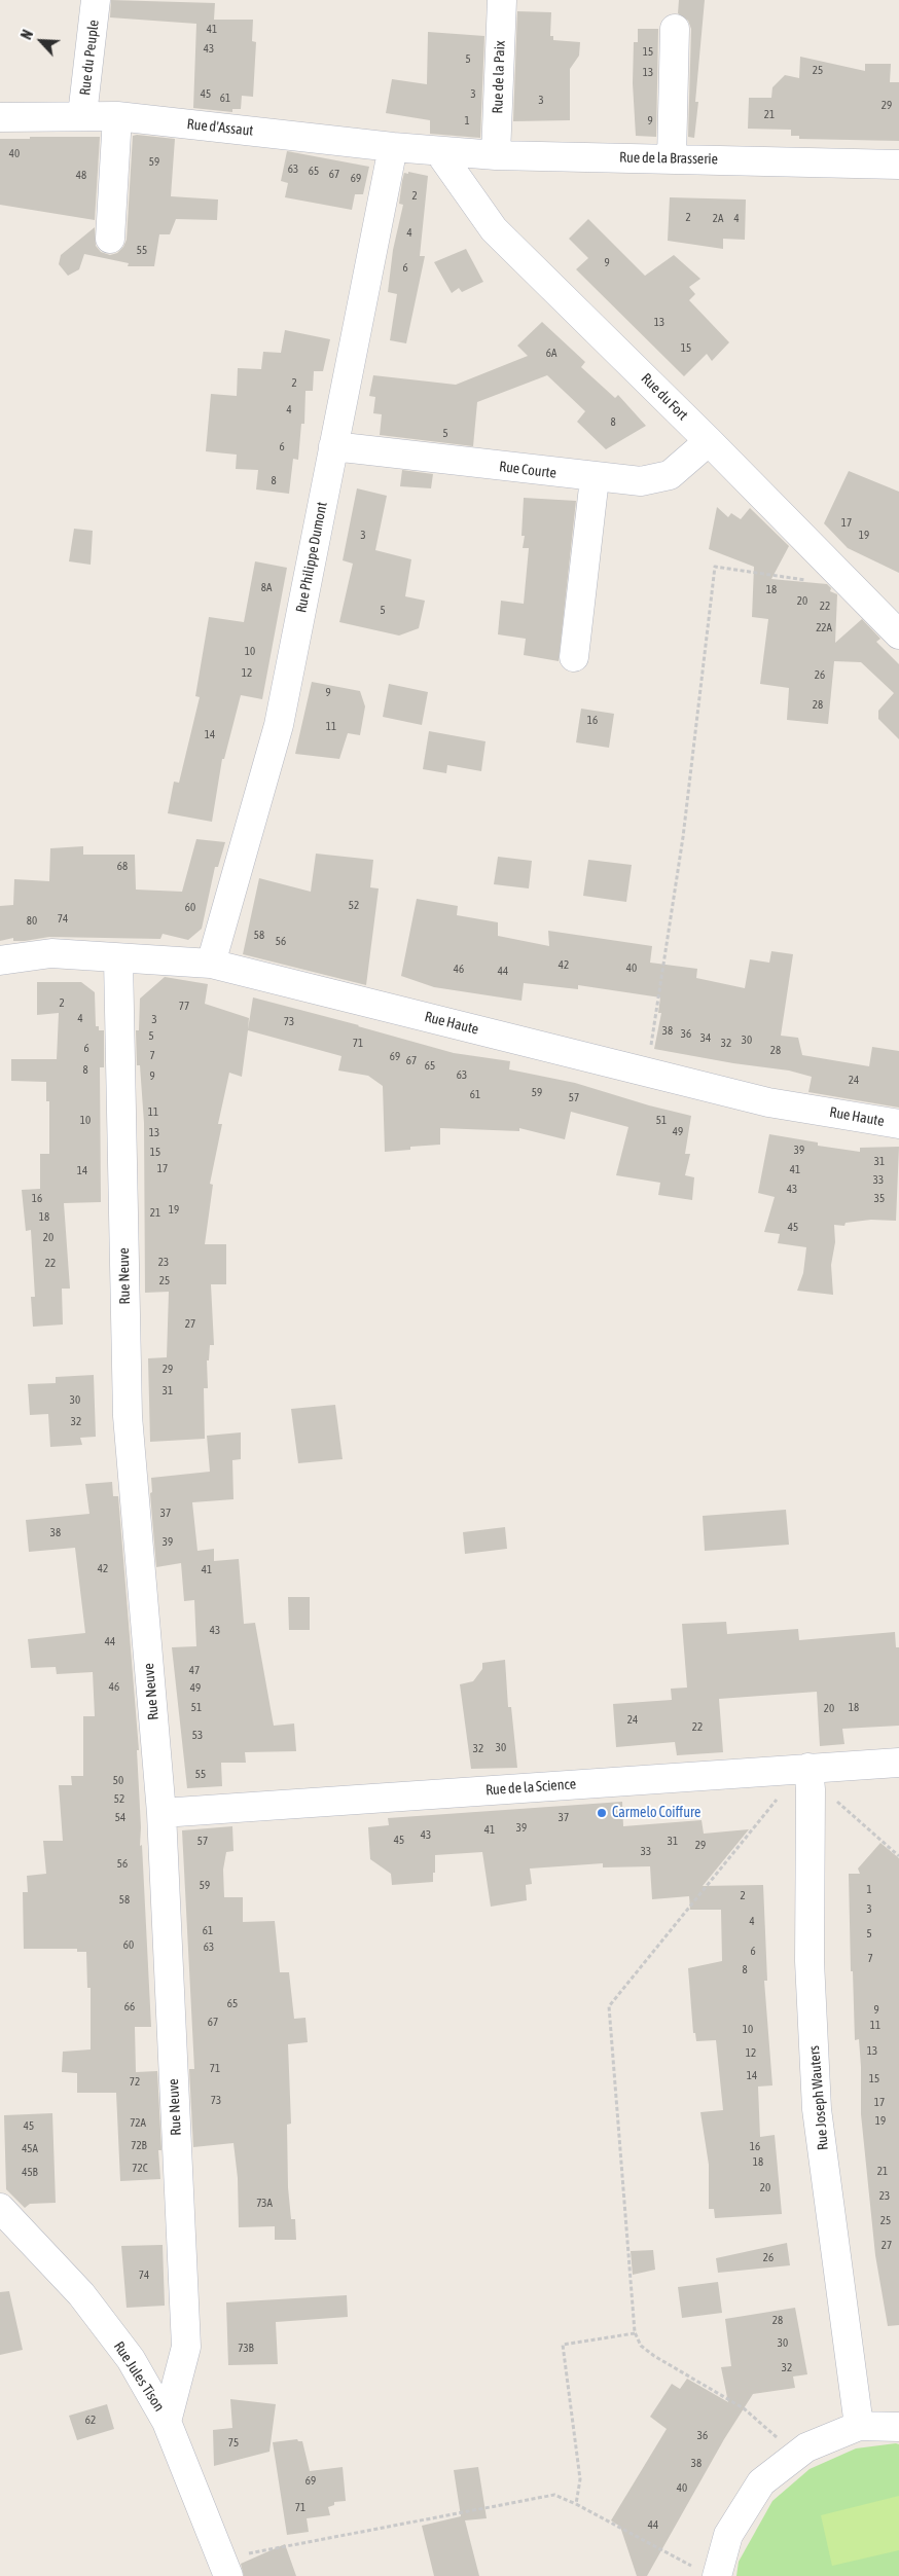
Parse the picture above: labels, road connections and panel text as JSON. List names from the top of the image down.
{
  "streets": {
    "street": [
      "Rue du Peuple",
      "Rue de la Paix",
      "Rue d'Assaut",
      "Rue de la Brasserie",
      "Rue du Fort",
      "Rue Courte",
      "Rue Philippe Dumont",
      "Rue Haute",
      "Rue Neuve",
      "Rue de la Science",
      "Rue Joseph Wauters",
      "Rue Jules Tison"
    ]
  },
  "crossings": [
    ["Rue du Peuple", "Rue d'Assaut"],
    ["Rue de la Paix", "Rue de la Brasserie"],
    ["Rue d'Assaut", "Rue de la Brasserie"],
    ["Rue d'Assaut", "Rue du Fort"],
    ["Rue d'Assaut", "Rue Philippe Dumont"],
    ["Rue de la Brasserie", "Rue du Fort"],
    ["Rue du Fort", "Rue Courte"],
    ["Rue Courte", "Rue Philippe Dumont"],
    ["Rue Philippe Dumont", "Rue Haute"],
    ["Rue Haute", "Rue Neuve"],
    ["Rue Neuve", "Rue de la Science"],
    ["Rue Neuve", "Rue Jules Tison"],
    ["Rue de la Science", "Rue Joseph Wauters"]
  ],
  "places": ["Carmelo Coiffure"],
  "house_numbers": [
    "41",
    "43",
    "15",
    "5",
    "25",
    "13",
    "45",
    "3",
    "61",
    "3",
    "29",
    "21",
    "1",
    "9",
    "40",
    "59",
    "63",
    "65",
    "67",
    "48",
    "69",
    "2",
    "2",
    "2A",
    "4",
    "4",
    "55",
    "9",
    "6",
    "13",
    "15",
    "6A",
    "2",
    "4",
    "8",
    "5",
    "6",
    "8",
    "17",
    "3",
    "19",
    "8A",
    "18",
    "20",
    "22",
    "5",
    "22A",
    "10",
    "12",
    "26",
    "9",
    "28",
    "16",
    "11",
    "14",
    "68",
    "52",
    "60",
    "74",
    "80",
    "58",
    "56",
    "42",
    "40",
    "46",
    "44",
    "2",
    "77",
    "4",
    "3",
    "73",
    "38",
    "36",
    "5",
    "34",
    "30",
    "71",
    "32",
    "6",
    "28",
    "7",
    "69",
    "67",
    "65",
    "8",
    "63",
    "9",
    "24",
    "59",
    "61",
    "57",
    "11",
    "10",
    "51",
    "49",
    "13",
    "39",
    "15",
    "31",
    "17",
    "41",
    "14",
    "33",
    "43",
    "16",
    "35",
    "19",
    "21",
    "18",
    "45",
    "20",
    "23",
    "22",
    "25",
    "27",
    "29",
    "31",
    "30",
    "32",
    "37",
    "38",
    "39",
    "42",
    "41",
    "43",
    "44",
    "47",
    "46",
    "49",
    "51",
    "18",
    "20",
    "24",
    "22",
    "53",
    "30",
    "32",
    "55",
    "50",
    "52",
    "54",
    "37",
    "39",
    "41",
    "43",
    "45",
    "57",
    "31",
    "29",
    "33",
    "56",
    "59",
    "1",
    "2",
    "58",
    "3",
    "4",
    "61",
    "5",
    "60",
    "63",
    "6",
    "7",
    "8",
    "65",
    "66",
    "9",
    "67",
    "11",
    "10",
    "13",
    "12",
    "71",
    "14",
    "15",
    "72",
    "73",
    "17",
    "19",
    "72A",
    "45",
    "72B",
    "16",
    "45A",
    "18",
    "72C",
    "21",
    "45B",
    "20",
    "23",
    "73A",
    "25",
    "27",
    "26",
    "74",
    "28",
    "30",
    "73B",
    "32",
    "62",
    "36",
    "75",
    "38",
    "69",
    "40",
    "71",
    "44"
  ],
  "north": "top left"
}
